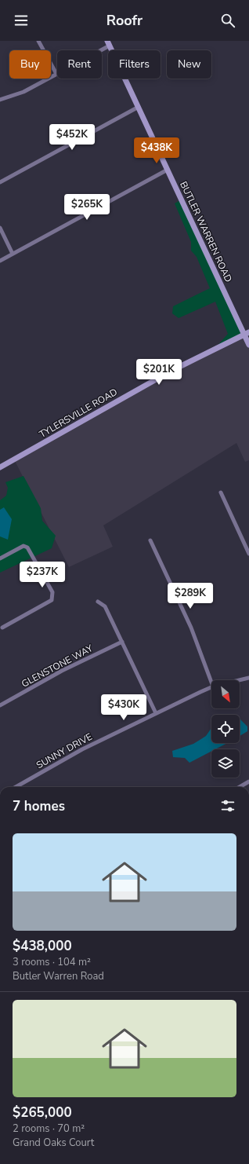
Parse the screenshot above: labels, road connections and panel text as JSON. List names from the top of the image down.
{
  "streets": {
    "main road": ["BUTLER WARREN ROAD", "TYLERSVILLE ROAD"],
    "street": ["GLENSTONE WAY", "SUNNY DRIVE"]
  },
  "crossings": [
    ["BUTLER WARREN ROAD", "TYLERSVILLE ROAD"]
  ],
  "north": "bottom right",
  "page": {
    "header": "Roofr",
    "chip": [
      "Buy",
      "Rent",
      "Filters",
      "New"
    ],
    "price": [
      "$452K",
      "$438K",
      "$265K",
      "$201K",
      "$237K",
      "$289K",
      "$430K"
    ],
    "heading": "7 homes",
    "list": [
      {
        "name": "$438,000",
        "note": "3 rooms · 104 m² · Butler Warren Road"
      },
      {
        "name": "$265,000",
        "note": "2 rooms · 70 m² · Grand Oaks Court"
      }
    ]
  }
}
